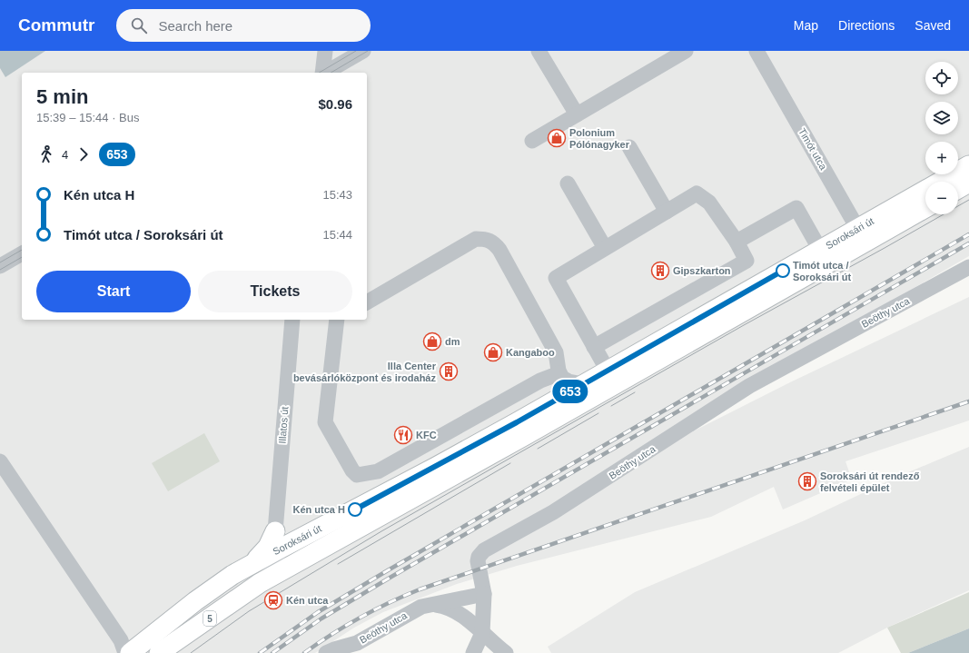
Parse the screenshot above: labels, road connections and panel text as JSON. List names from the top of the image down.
{
  "streets": {
    "main road": ["Soroksári út", "5"],
    "street": ["Timót utca", "Beöthy utca", "Illatos út"]
  },
  "crossings": [
    ["Timót utca", "Soroksári út"],
    ["Soroksári út", "Illatos út"],
    ["Soroksári út", "5"],
    ["Illatos út", "5"]
  ],
  "places": {
    "shop": ["Polonium Pólónagyker", "dm", "Kangaboo"],
    "building": ["Gipszkarton", "Illa Center bevásárlóközpont és irodaház", "Soroksári út rendező felvételi épület"],
    "other": ["Timót utca / Soroksári út", "Kén utca H"],
    "restaurant": ["KFC"],
    "station": ["Kén utca"]
  },
  "lines": ["bus line 653"],
  "page": {
    "header": "Commutr",
    "search": "Search here",
    "nav": ["Map", "Directions", "Saved"],
    "on_map": "653",
    "map_buttons": ["+", "−"],
    "heading": ["5 min", "15:39 – 15:44 · Bus", "$0.96"],
    "legs": ["4", "653"],
    "list": [
      {
        "name": "Kén utca H",
        "value": "15:43"
      },
      {
        "name": "Timót utca / Soroksári út",
        "value": "15:44"
      }
    ],
    "buttons": ["Start", "Tickets"]
  }
}
